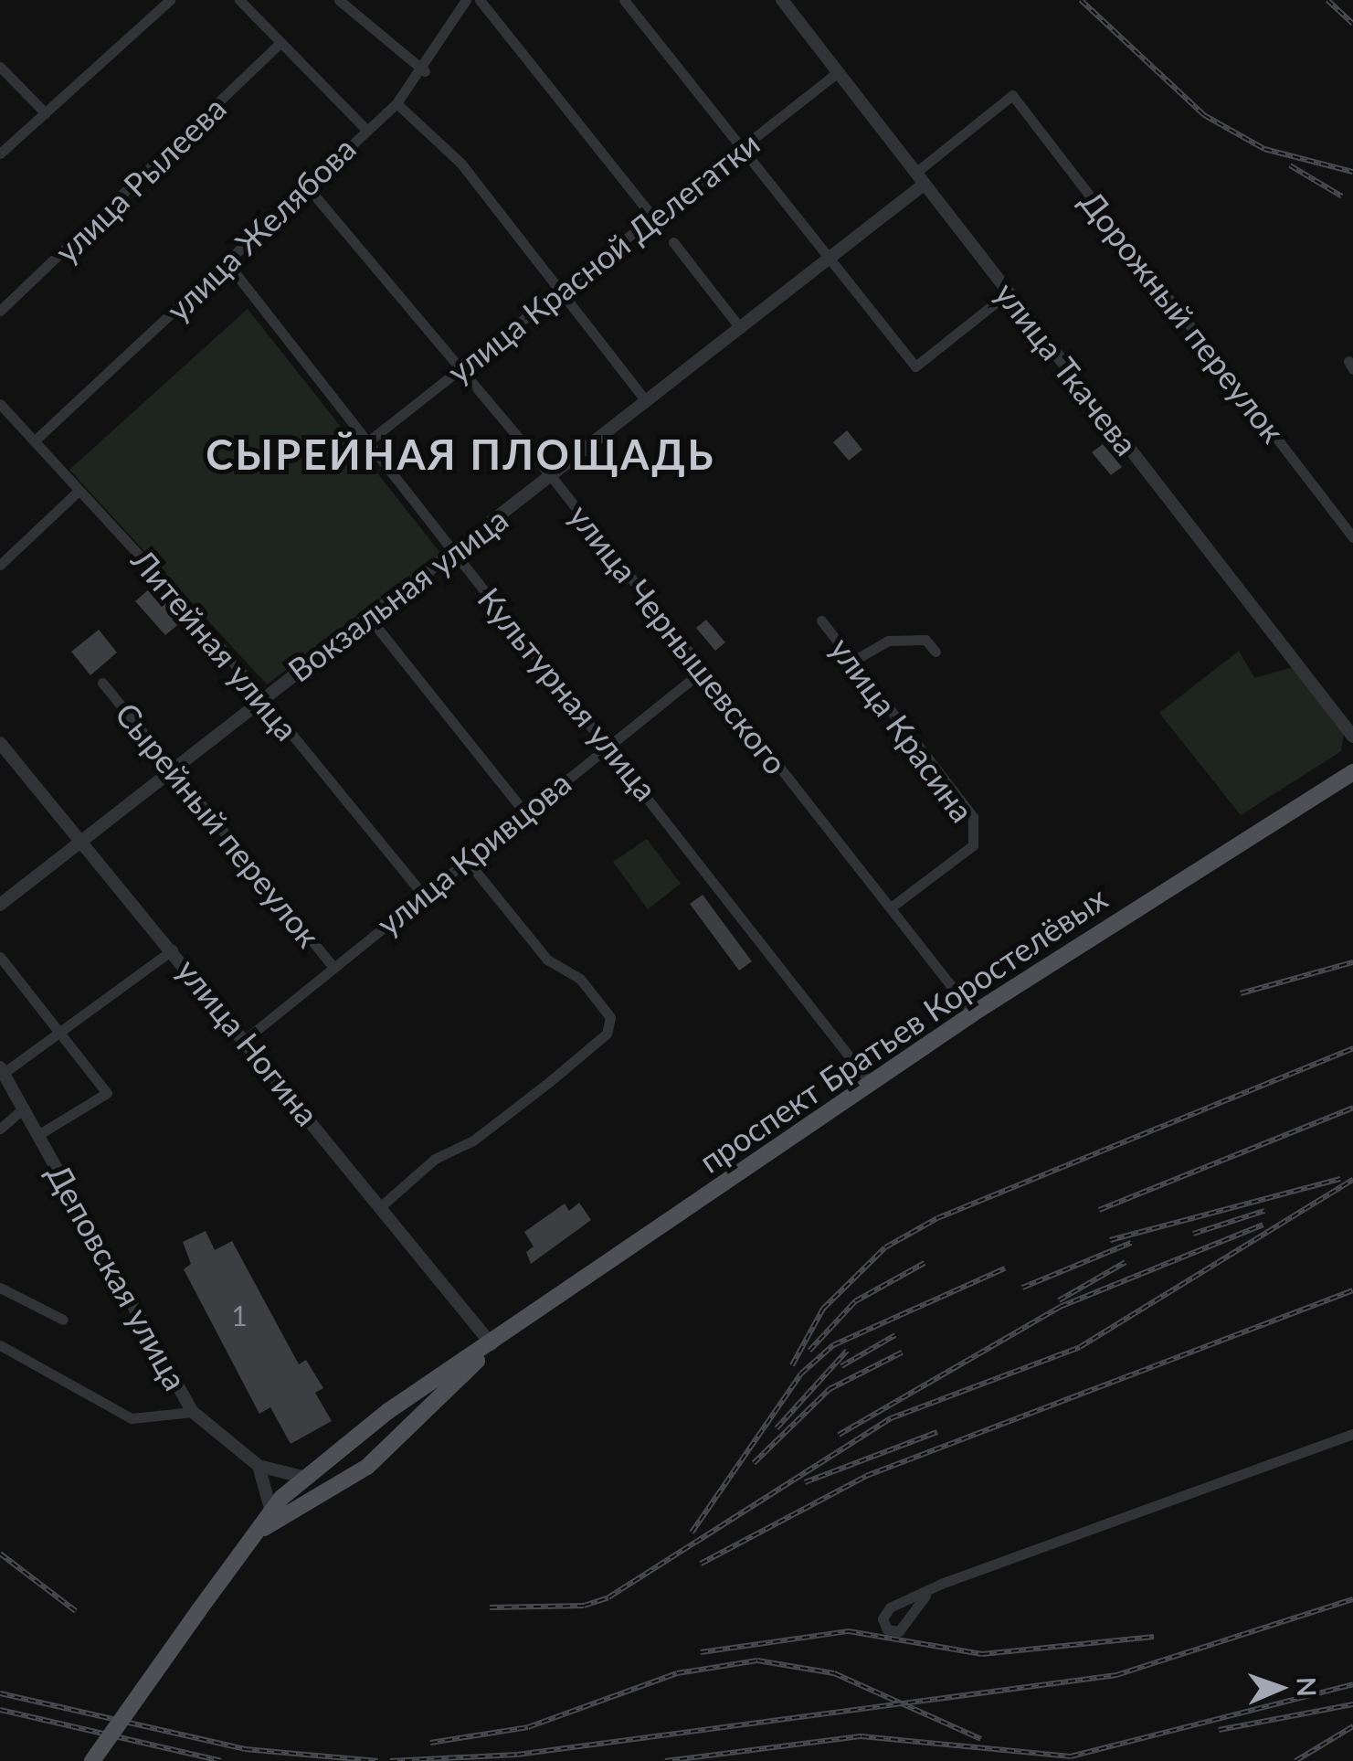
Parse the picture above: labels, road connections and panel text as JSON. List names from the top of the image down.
{
  "streets": {
    "main road": ["проспект Братьев Коростелёвых"],
    "street": [
      "улица Рылеева",
      "улица Желябова",
      "улица Красной Делегатки",
      "Дорожный переулок",
      "улица Ткачева",
      "Вокзальная улица",
      "улица Чернышевского",
      "Литейная улица",
      "Культурная улица",
      "улица Красина",
      "Сырейный переулок",
      "улица Кривцова",
      "улица Ногина",
      "Деповская улица"
    ]
  },
  "crossings": [
    ["улица Желябова", "улица Чернышевского"],
    ["улица Желябова", "Литейная улица"],
    ["улица Желябова", "Культурная улица"],
    ["улица Красной Делегатки", "улица Ткачева"],
    ["улица Красной Делегатки", "улица Чернышевского"],
    ["улица Красной Делегатки", "Культурная улица"],
    ["Дорожный переулок", "улица Ткачева"],
    ["Дорожный переулок", "Вокзальная улица"],
    ["улица Ткачева", "Вокзальная улица"],
    ["Вокзальная улица", "улица Чернышевского"],
    ["Вокзальная улица", "Литейная улица"],
    ["Вокзальная улица", "Культурная улица"],
    ["Вокзальная улица", "Сырейный переулок"],
    ["Вокзальная улица", "улица Ногина"],
    ["улица Чернышевского", "улица Красина"],
    ["улица Чернышевского", "улица Кривцова"],
    ["улица Чернышевского", "проспект Братьев Коростелёвых"],
    ["Литейная улица", "улица Кривцова"],
    ["Культурная улица", "улица Кривцова"],
    ["Культурная улица", "проспект Братьев Коростелёвых"],
    ["Сырейный переулок", "улица Кривцова"],
    ["улица Кривцова", "улица Ногина"],
    ["проспект Братьев Коростелёвых", "улица Ногина"],
    ["проспект Братьев Коростелёвых", "Деповская улица"]
  ],
  "districts": ["СЫРЕЙНАЯ ПЛОЩАДЬ"],
  "house_numbers": ["1"],
  "north": "right"
}
